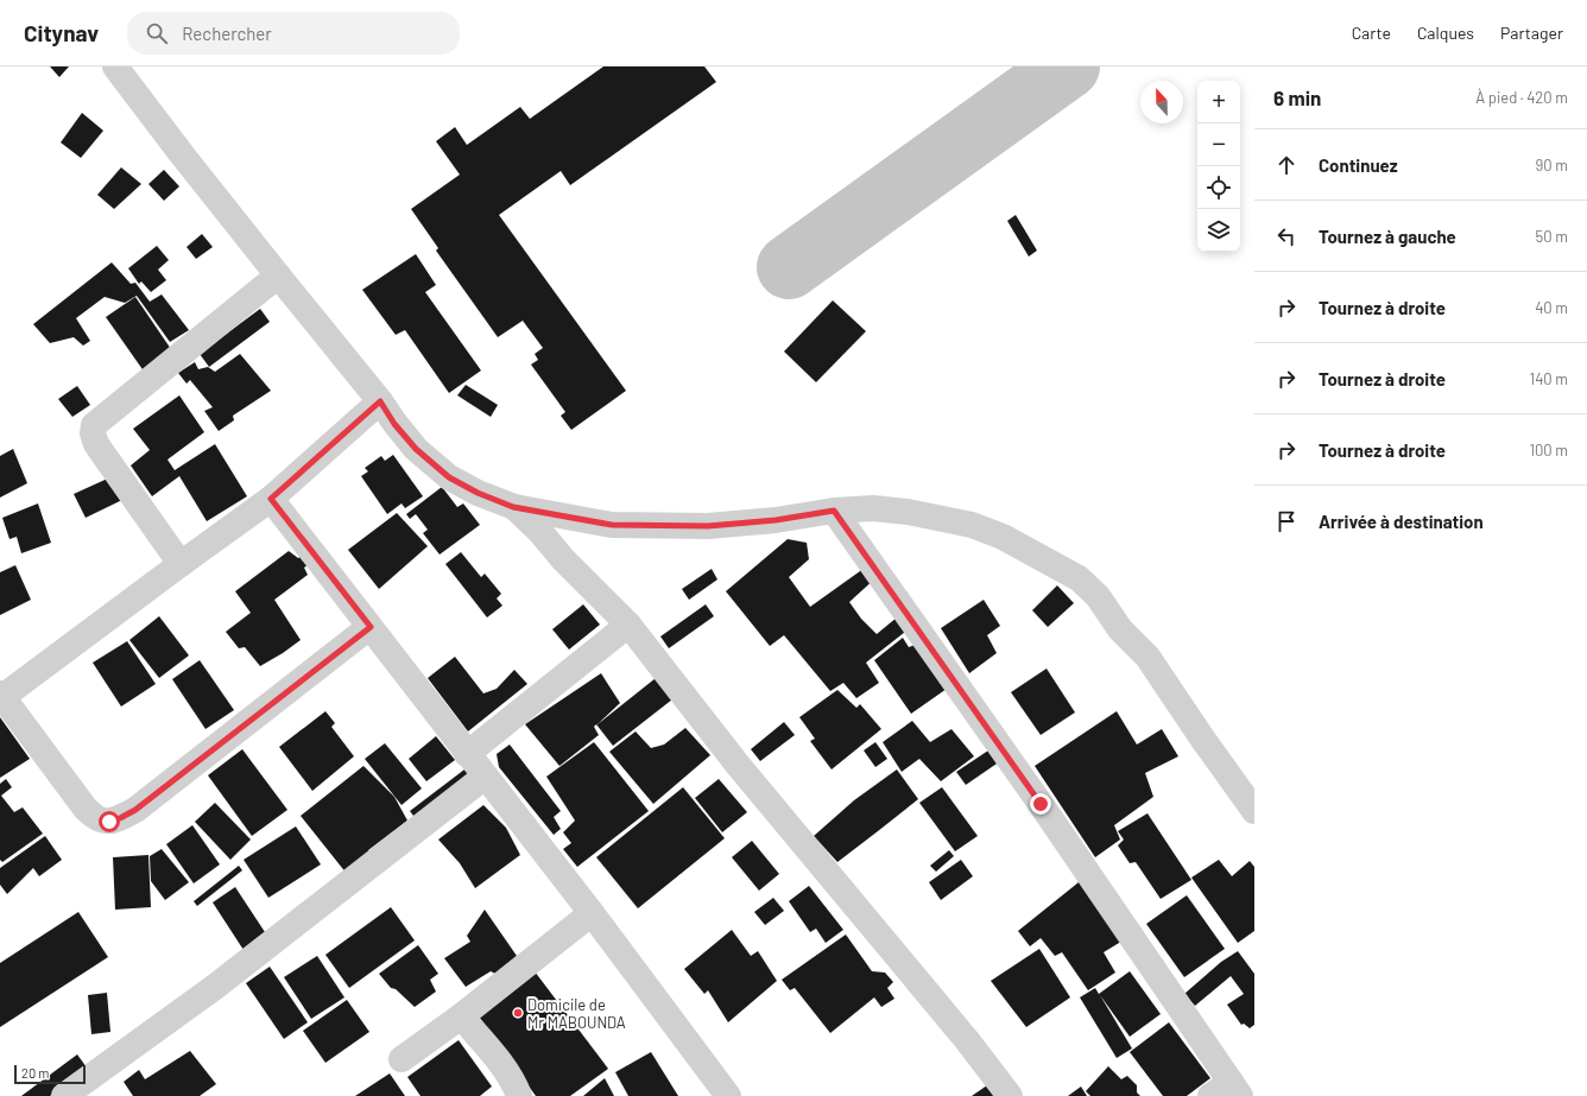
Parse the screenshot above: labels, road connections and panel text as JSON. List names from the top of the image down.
{
  "places": ["Domicile de Mr MABOUNDA"],
  "scale_bar": "20 m",
  "north": "top",
  "page": {
    "header": "Citynav",
    "search": "Rechercher",
    "nav": ["Carte", "Calques", "Partager"],
    "heading": ["6 min", "À pied · 420 m"],
    "map_buttons": ["+", "−"],
    "list": [
      ["Continuez", "90 m"],
      ["Tournez à gauche", "50 m"],
      ["Tournez à droite", "40 m"],
      ["Tournez à droite", "140 m"],
      ["Tournez à droite", "100 m"],
      "Arrivée à destination"
    ],
    "scale": "20 m"
  }
}
